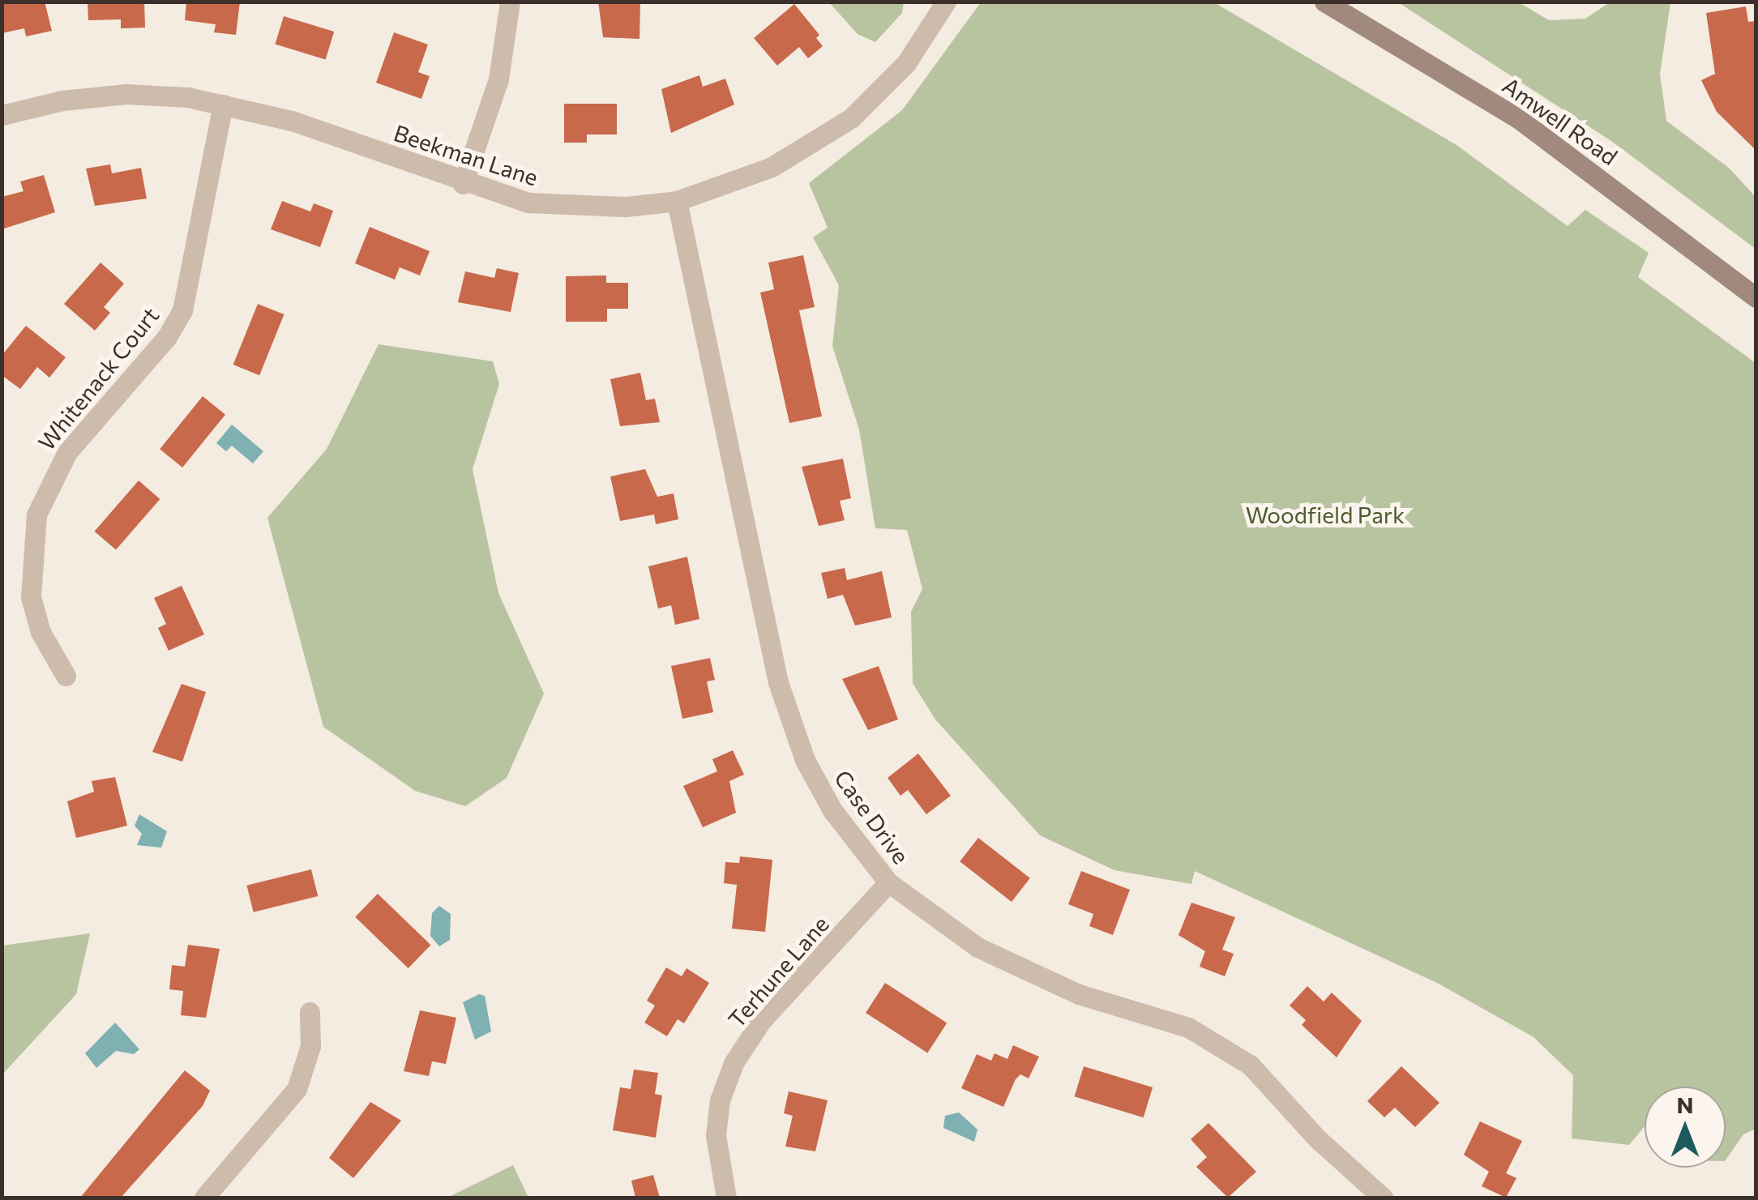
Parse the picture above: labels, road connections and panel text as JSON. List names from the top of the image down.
{
  "streets": {
    "main road": ["Amwell Road"],
    "street": [
      "Beekman Lane",
      "Whitenack Court",
      "Case Drive",
      "Terhune Lane"
    ]
  },
  "crossings": [
    ["Beekman Lane", "Whitenack Court"],
    ["Beekman Lane", "Case Drive"],
    ["Case Drive", "Terhune Lane"]
  ],
  "parks": ["Woodfield Park"],
  "north": "top"
}
